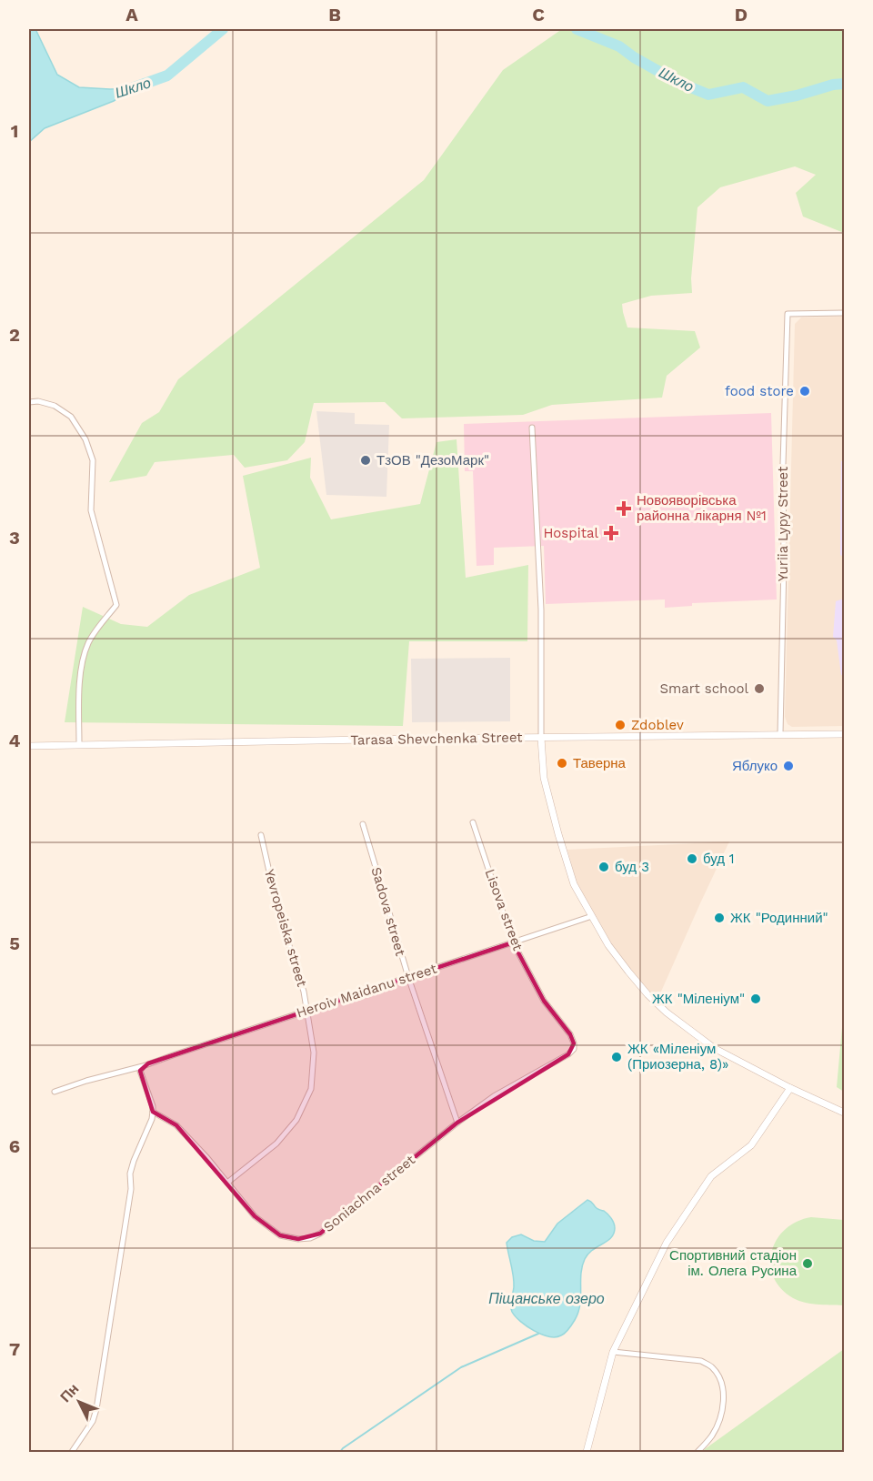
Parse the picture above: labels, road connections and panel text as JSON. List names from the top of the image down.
{
  "streets": {
    "street": [
      "Yuriia Lypy Street",
      "Tarasa Shevchenka Street",
      "Lisova street",
      "Sadova street",
      "Yevropeiska street",
      "Heroiv Maidanu street",
      "Soniachna street"
    ]
  },
  "crossings": [
    ["Yuriia Lypy Street", "Tarasa Shevchenka Street"],
    ["Lisova street", "Heroiv Maidanu street"],
    ["Lisova street", "Soniachna street"],
    ["Sadova street", "Heroiv Maidanu street"],
    ["Sadova street", "Soniachna street"],
    ["Yevropeiska street", "Heroiv Maidanu street"],
    ["Yevropeiska street", "Soniachna street"]
  ],
  "water": ["Шкло", "Піщанське озеро"],
  "places": {
    "other": [
      "food store",
      "ТзОВ \"ДезоМарк\"",
      "Smart school",
      "Zdoblev",
      "Таверна",
      "Яблуко",
      "буд 1",
      "буд 3",
      "ЖК \"Родинний\"",
      "ЖК \"Міленіум\"",
      "ЖК «Міленіум (Приозерна, 8)»",
      "Спортивний стадіон ім. Олега Русина"
    ],
    "health": ["Новояворівська районна лікарня №1", "Hospital"]
  },
  "north": "top left",
  "grid": {
    "columns": [
      "A",
      "B",
      "C",
      "D"
    ],
    "rows": [
      "1",
      "2",
      "3",
      "4",
      "5",
      "6",
      "7"
    ]
  }
}
